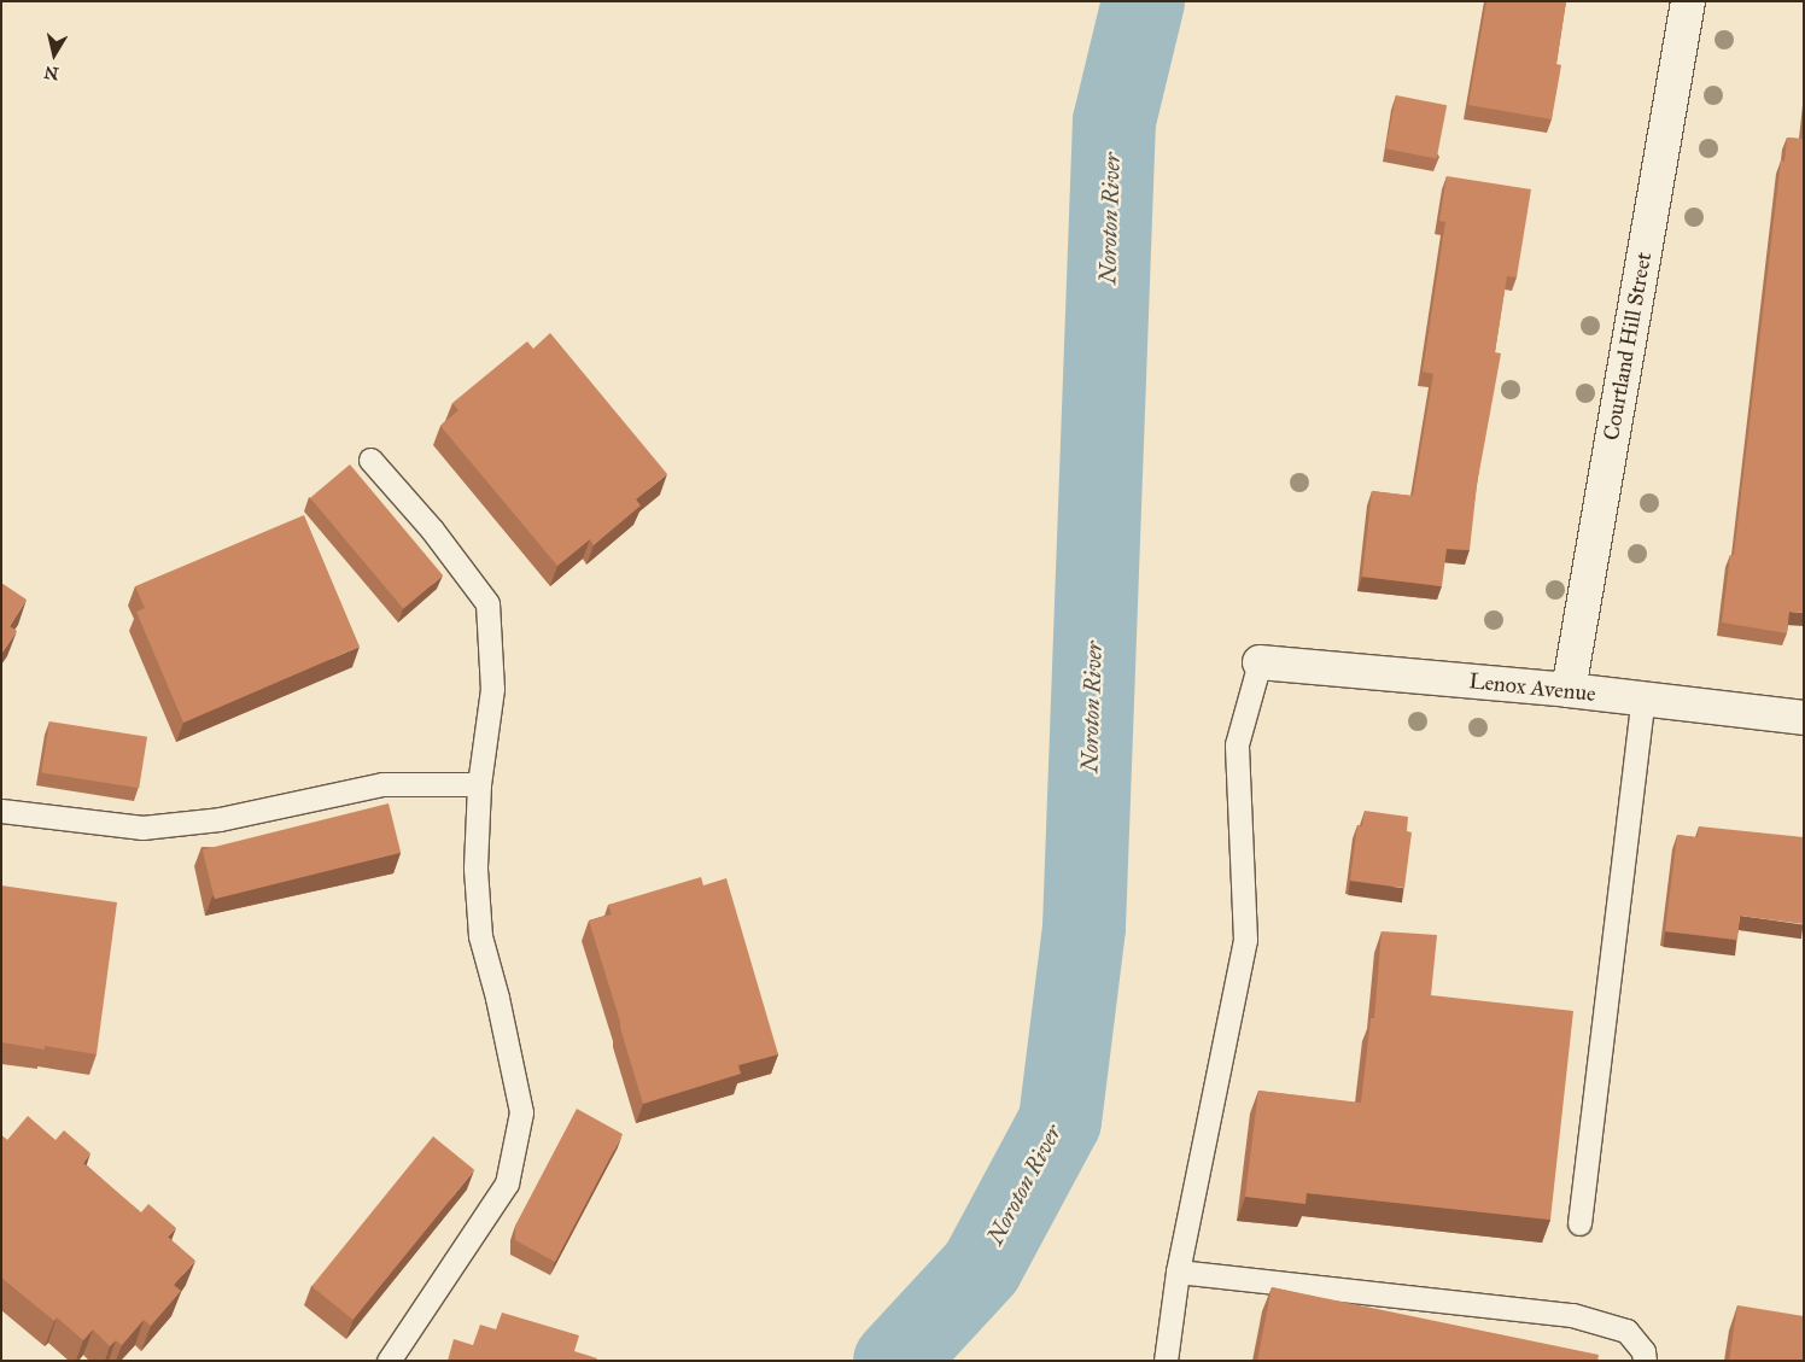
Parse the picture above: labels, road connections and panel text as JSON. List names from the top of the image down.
{
  "streets": {
    "street": ["Courtland Hill Street", "Lenox Avenue"]
  },
  "crossings": [
    ["Courtland Hill Street", "Lenox Avenue"]
  ],
  "water": ["Noroton River"],
  "north": "bottom"
}
